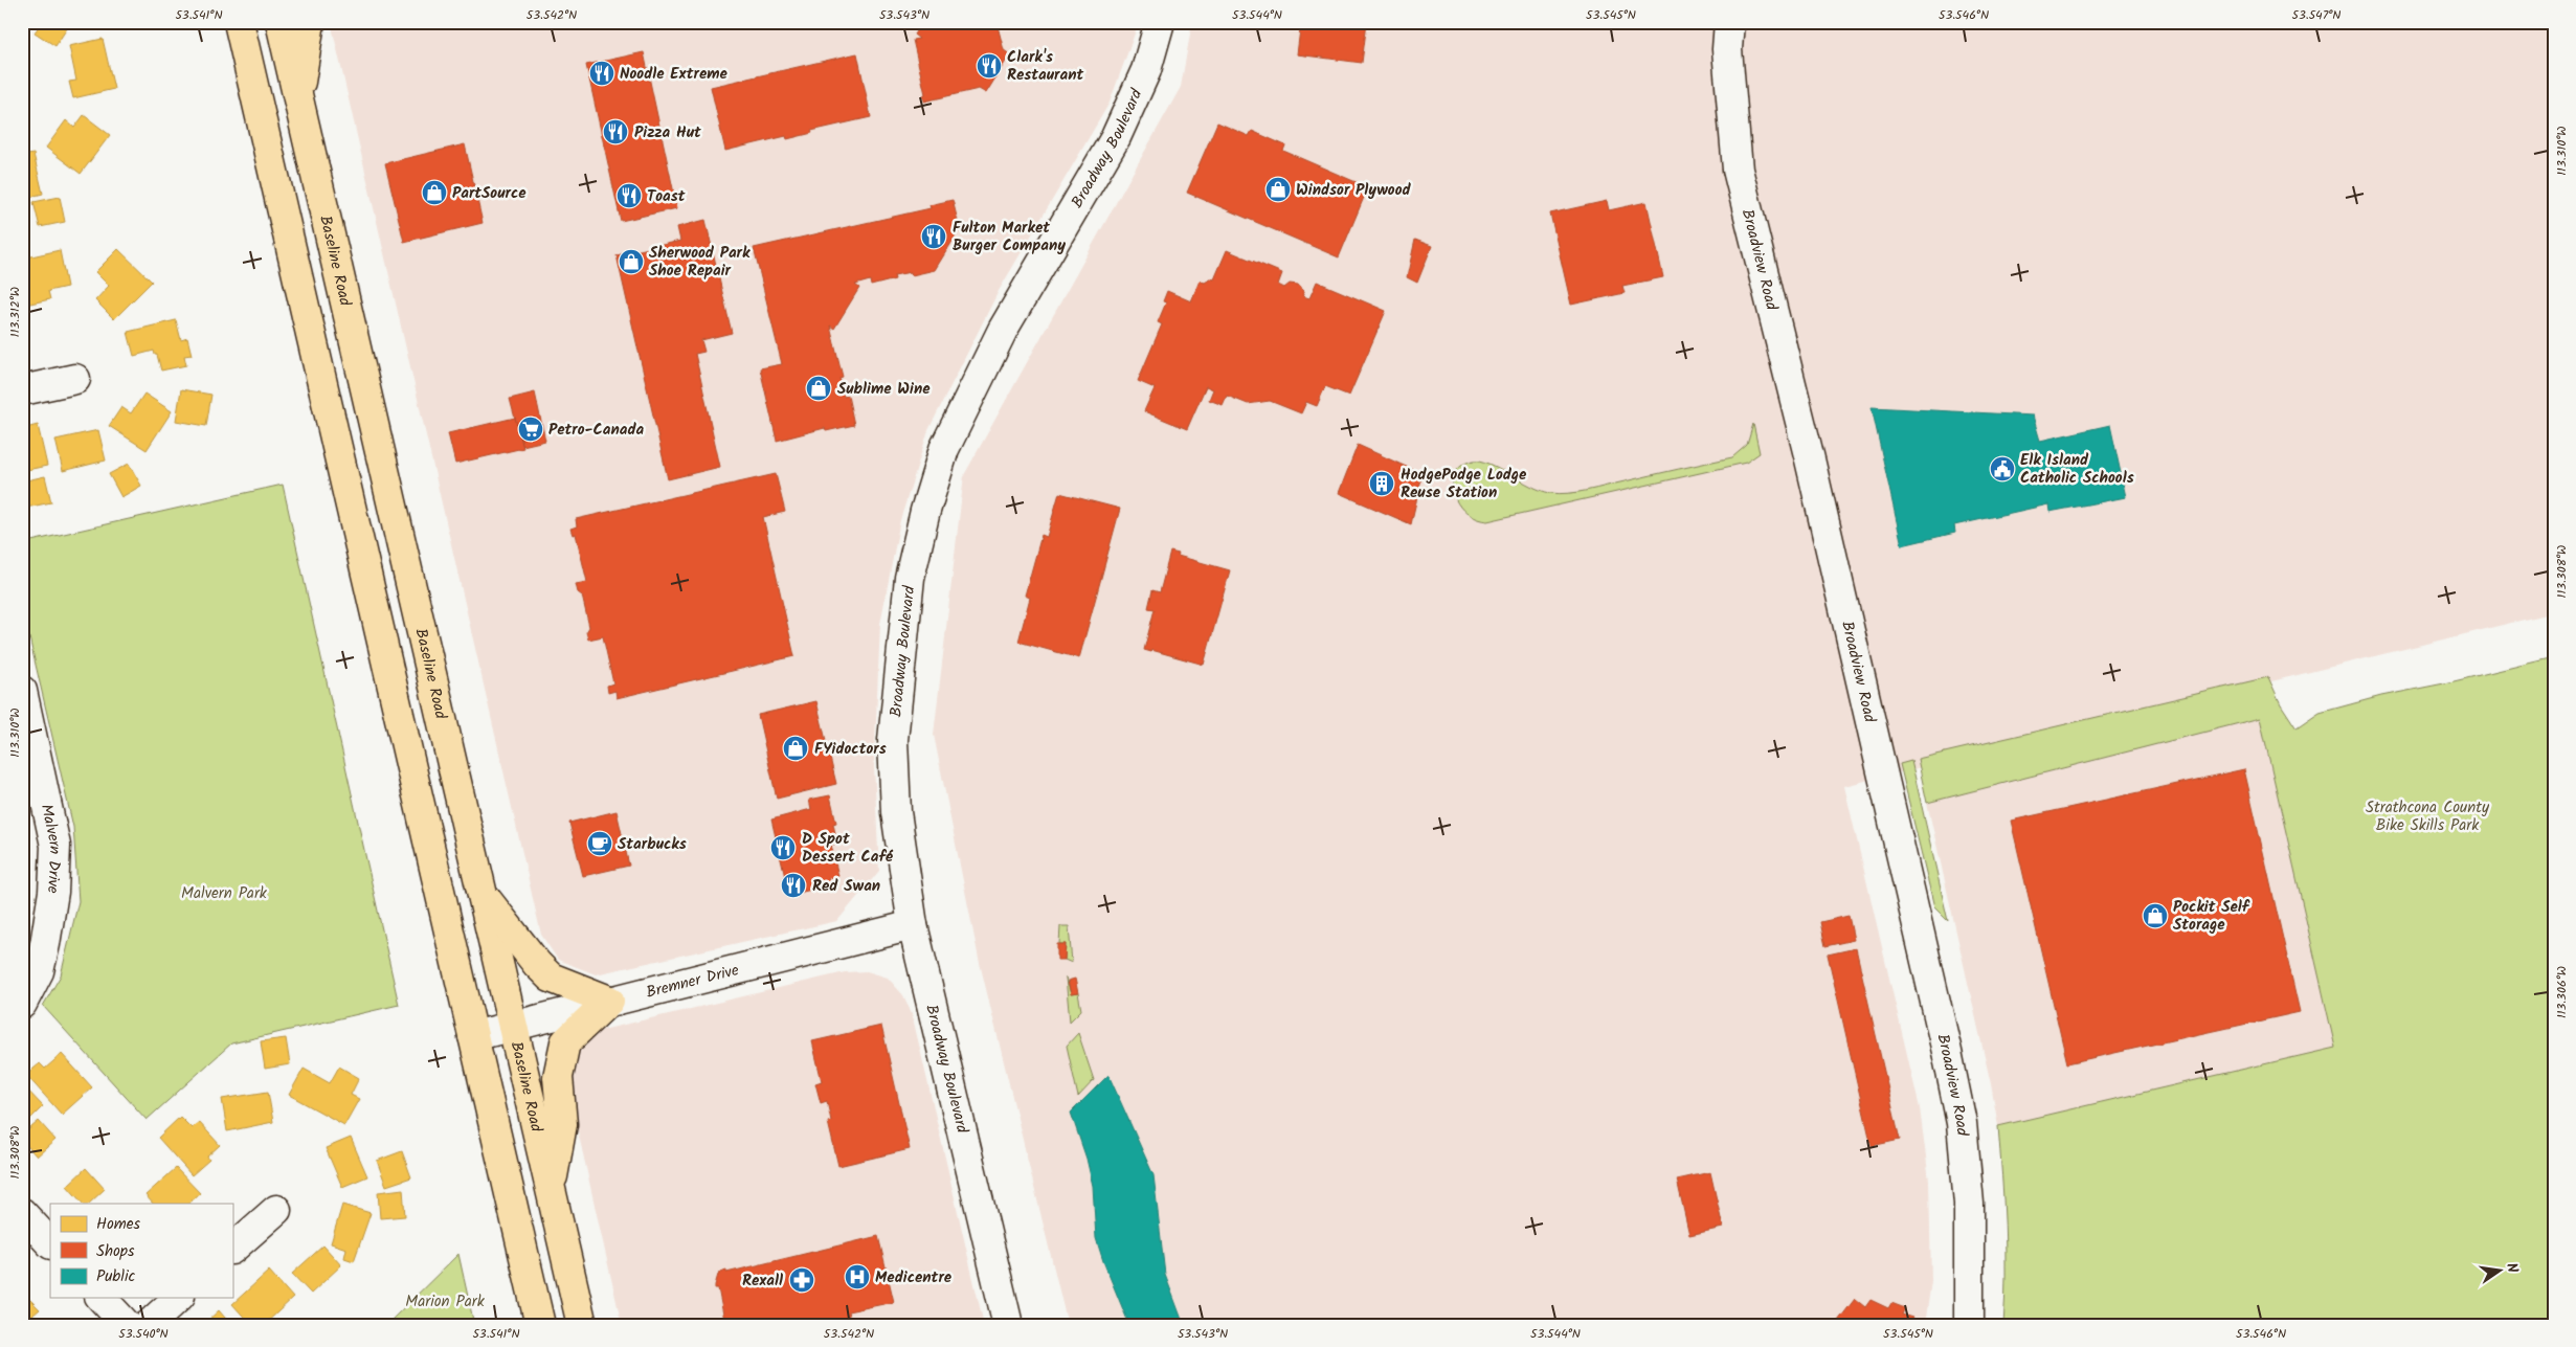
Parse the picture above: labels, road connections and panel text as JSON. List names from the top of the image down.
{
  "streets": {
    "main road": ["Baseline Road"],
    "street": [
      "Broadway Boulevard",
      "Broadview Road",
      "Malvern Drive",
      "Bremner Drive"
    ]
  },
  "crossings": [
    ["Broadway Boulevard", "Bremner Drive"],
    ["Baseline Road", "Bremner Drive"]
  ],
  "parks": ["Strathcona County Bike Skills Park", "Malvern Park", "Marion Park"],
  "places": {
    "restaurant": [
      "Clark's Restaurant",
      "Noodle Extreme",
      "Pizza Hut",
      "Toast",
      "Fulton Market Burger Company",
      "D Spot Dessert Café",
      "Red Swan"
    ],
    "shop": [
      "Windsor Plywood",
      "PartSource",
      "Sherwood Park Shoe Repair",
      "Sublime Wine",
      "FYidoctors",
      "Pockit Self Storage"
    ],
    "supermarket": ["Petro-Canada"],
    "public building": ["Elk Island Catholic Schools"],
    "building": ["HodgePodge Lodge Reuse Station"],
    "cafe": ["Starbucks"],
    "hospital": ["Medicentre"],
    "pharmacy": ["Rexall"]
  },
  "legend": ["Homes", "Shops", "Public"],
  "north": "right",
  "coordinates": [
    "53.541°N",
    "53.542°N",
    "53.543°N",
    "53.544°N",
    "53.545°N",
    "53.546°N",
    "53.547°N",
    "113.310°W",
    "113.312°W",
    "113.308°W",
    "113.306°W",
    "53.540°N"
  ]
}
